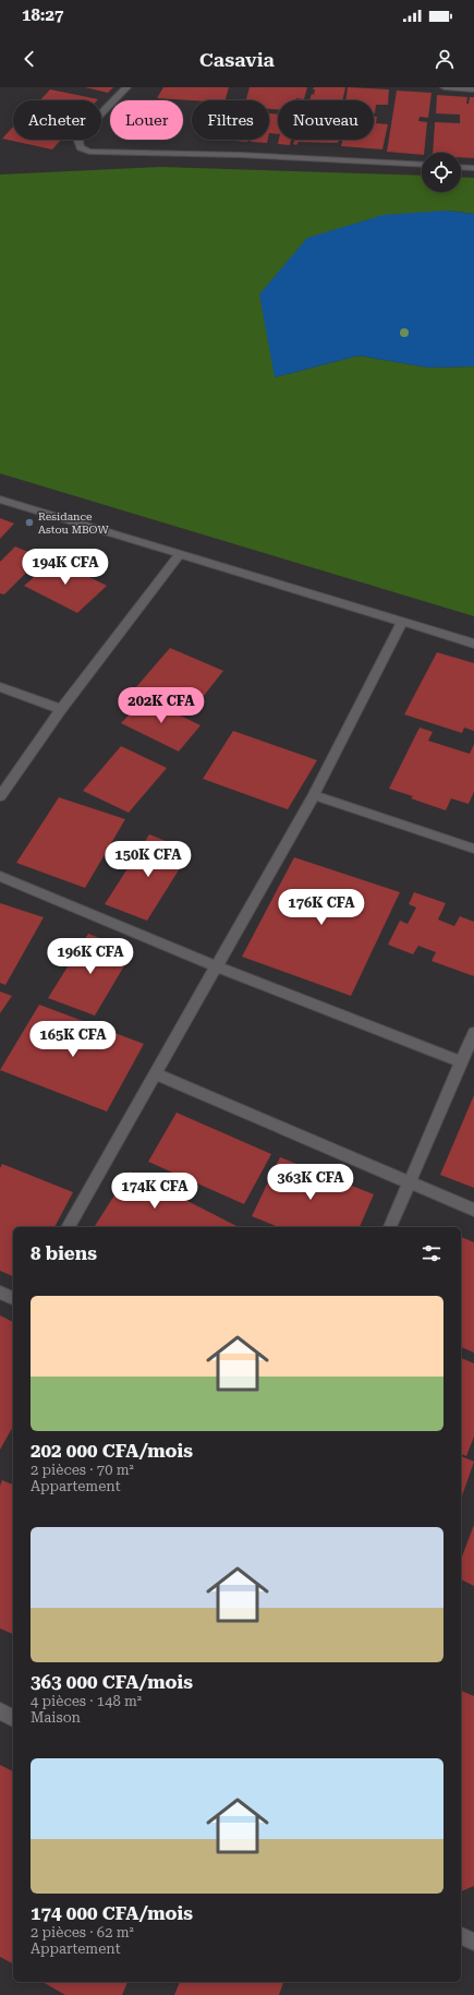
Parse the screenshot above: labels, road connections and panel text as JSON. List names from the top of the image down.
{
  "places": ["Residance Astou MBOW"],
  "page": {
    "status": "18:27",
    "header": "Casavia",
    "chip": [
      "Acheter",
      "Louer",
      "Filtres",
      "Nouveau"
    ],
    "price": [
      "194K CFA",
      "202K CFA",
      "150K CFA",
      "176K CFA",
      "196K CFA",
      "165K CFA",
      "363K CFA",
      "174K CFA"
    ],
    "heading": "8 biens",
    "list": [
      {
        "name": "202 000 CFA/mois",
        "note": "2 pièces · 70 m² · Appartement"
      },
      {
        "name": "363 000 CFA/mois",
        "note": "4 pièces · 148 m² · Maison"
      },
      {
        "name": "174 000 CFA/mois",
        "note": "2 pièces · 62 m² · Appartement"
      }
    ]
  }
}
